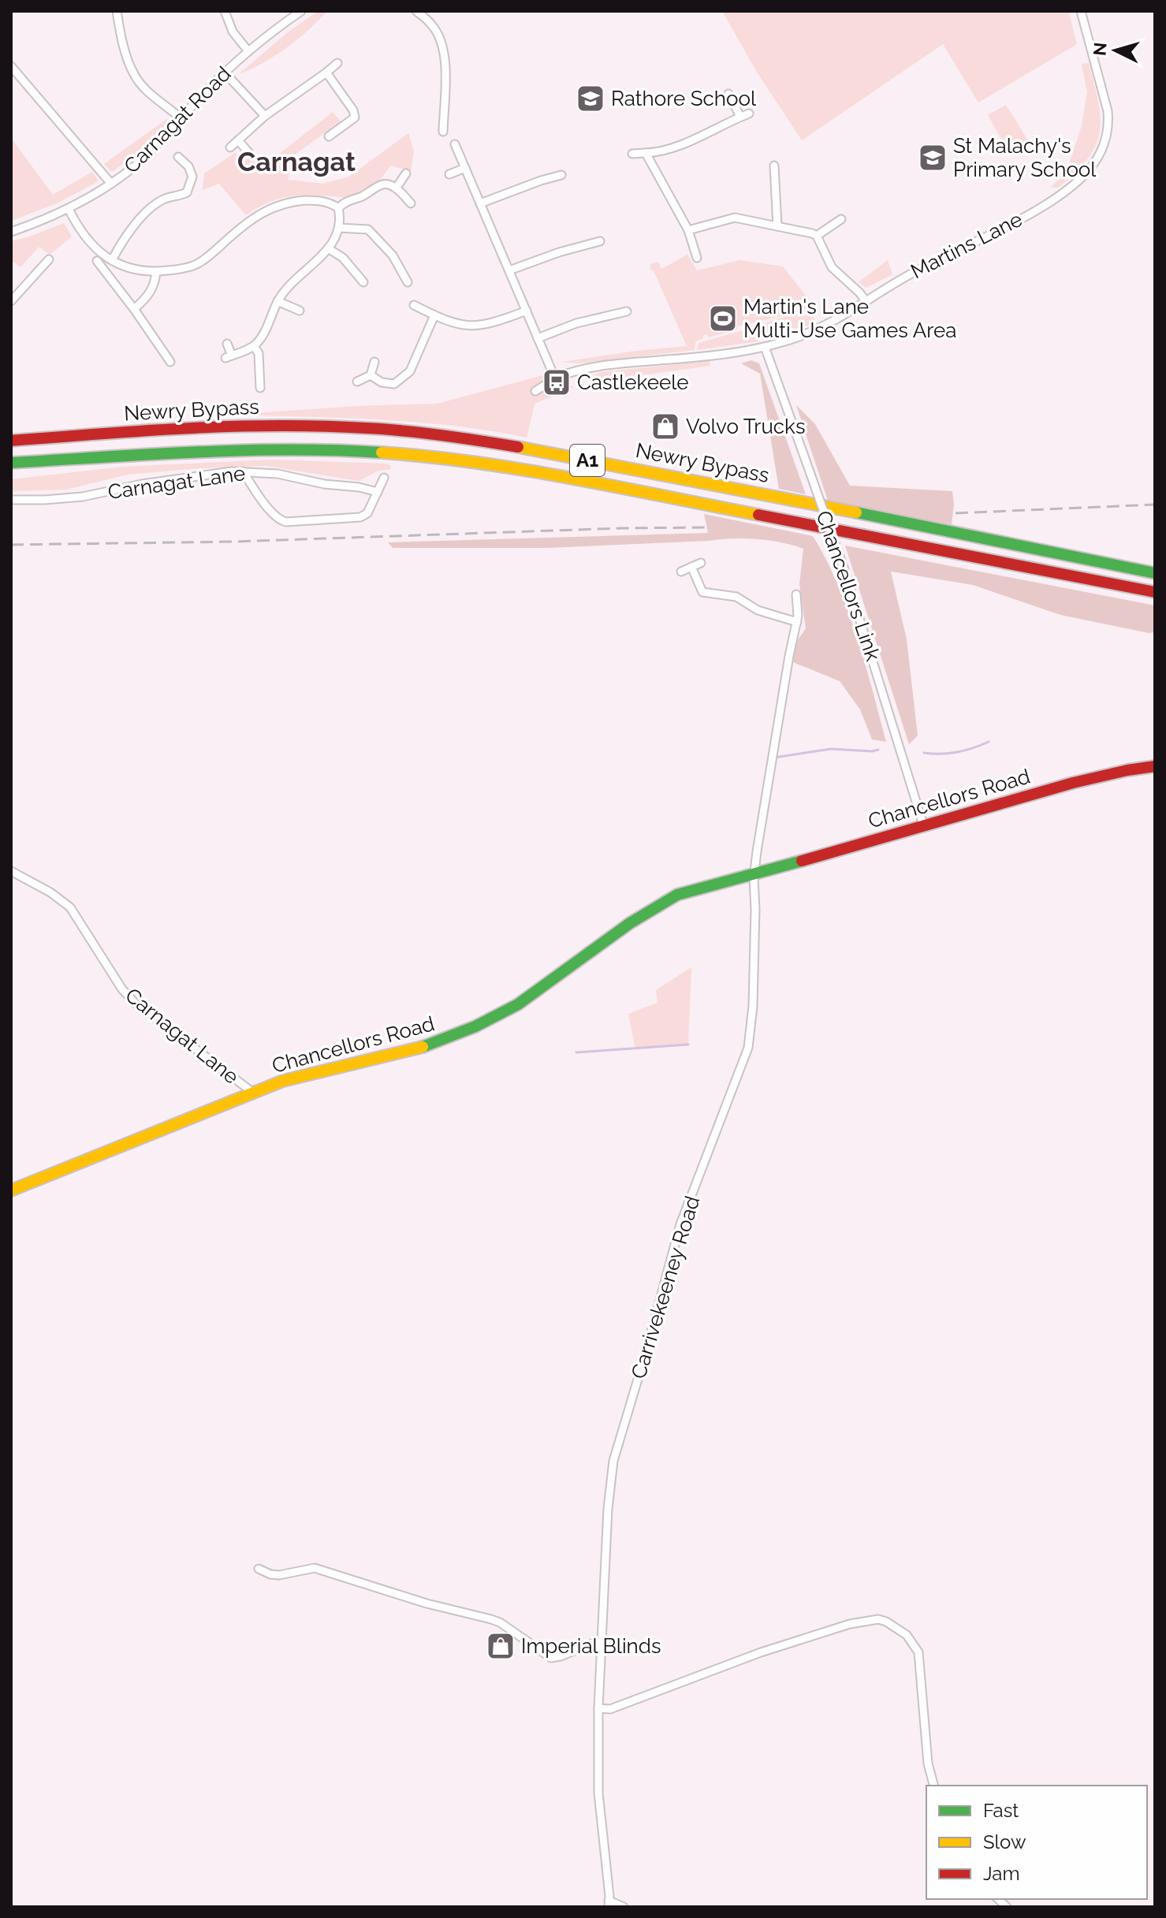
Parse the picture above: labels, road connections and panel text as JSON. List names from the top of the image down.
{
  "streets": {
    "main road": ["Newry Bypass", "A1", "Chancellors Road"],
    "street": [
      "Carnagat Road",
      "Martins Lane",
      "Carnagat Lane",
      "Chancellors Link",
      "Carrivekeeney Road"
    ]
  },
  "crossings": [
    ["Martins Lane", "Chancellors Link"],
    ["Carnagat Lane", "Chancellors Road"],
    ["Chancellors Link", "Chancellors Road"],
    ["Chancellors Road", "Carrivekeeney Road"]
  ],
  "districts": ["Carnagat"],
  "places": {
    "school or university": ["Rathore School", "St Malachy's Primary School"],
    "sports": ["Martin's Lane Multi-Use Games Area"],
    "bus stop": ["Castlekeele"],
    "shop": ["Volvo Trucks", "Imperial Blinds"]
  },
  "legend": ["Fast", "Slow", "Jam"],
  "north": "left"
}
